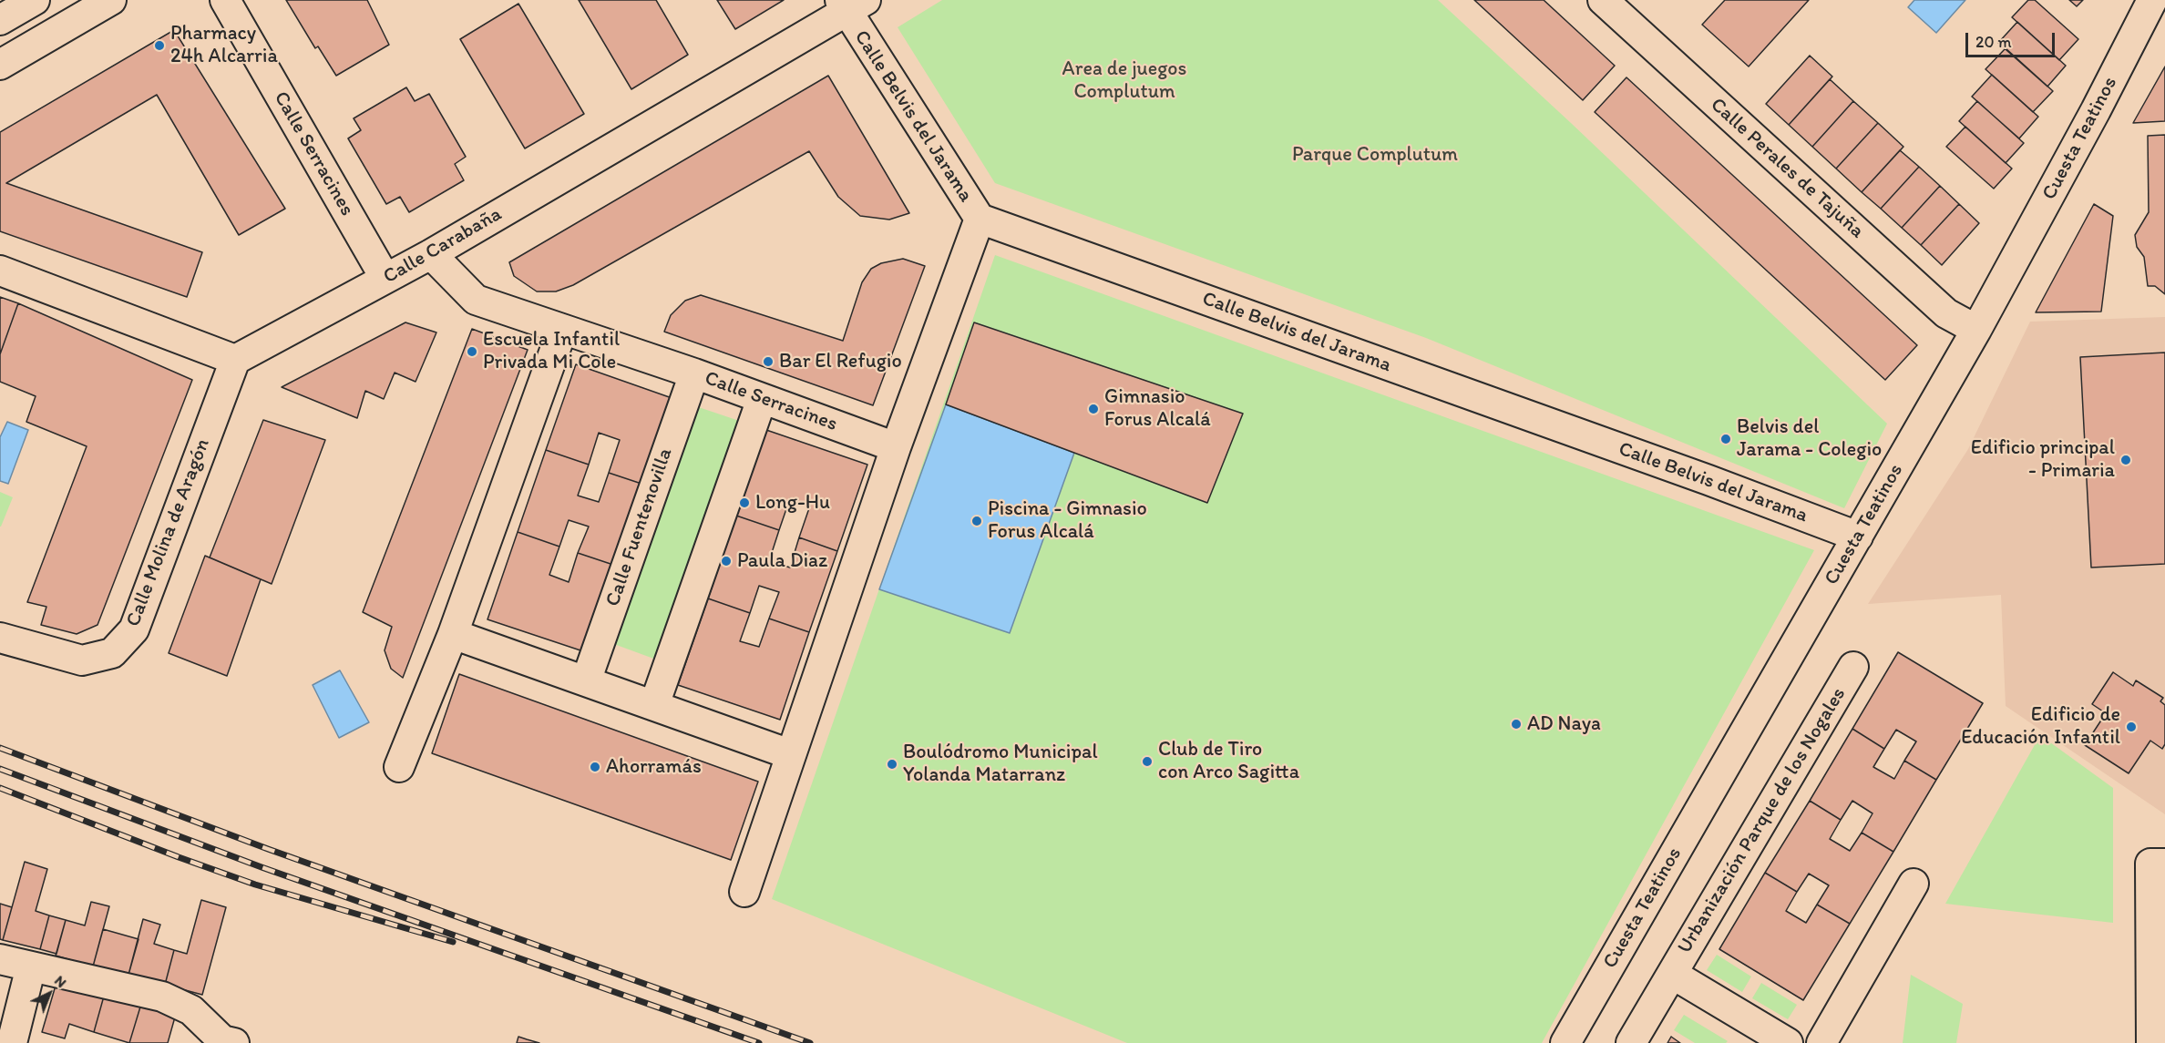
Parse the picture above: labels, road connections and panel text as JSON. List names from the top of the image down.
{
  "streets": {
    "street": [
      "Calle Belvis del Jarama",
      "Cuesta Teatinos",
      "Calle Serracines",
      "Calle Perales de Tajuña",
      "Calle Carabaña",
      "Calle Fuentenovilla",
      "Calle Molina de Aragón",
      "Urbanización Parque de los Nogales"
    ]
  },
  "crossings": [
    ["Calle Belvis del Jarama", "Cuesta Teatinos"],
    ["Calle Belvis del Jarama", "Calle Carabaña"],
    ["Cuesta Teatinos", "Calle Perales de Tajuña"],
    ["Calle Serracines", "Calle Carabaña"],
    ["Calle Serracines", "Calle Fuentenovilla"],
    ["Calle Carabaña", "Calle Molina de Aragón"]
  ],
  "parks": ["Area de juegos Complutum", "Parque Complutum"],
  "places": [
    "Pharmacy 24h Alcarria",
    "Escuela Infantil Privada Mi Cole",
    "Bar El Refugio",
    "Gimnasio Forus Alcalá",
    "Belvis del Jarama - Colegio",
    "Edificio principal - Primaria",
    "Long-Hu",
    "Piscina - Gimnasio Forus Alcalá",
    "Paula Diaz",
    "AD Naya",
    "Edificio de Educación Infantil",
    "Club de Tiro con Arco Sagitta",
    "Boulódromo Municipal Yolanda Matarranz",
    "Ahorramás"
  ],
  "scale_bar": "20 m",
  "north": "top right"
}
